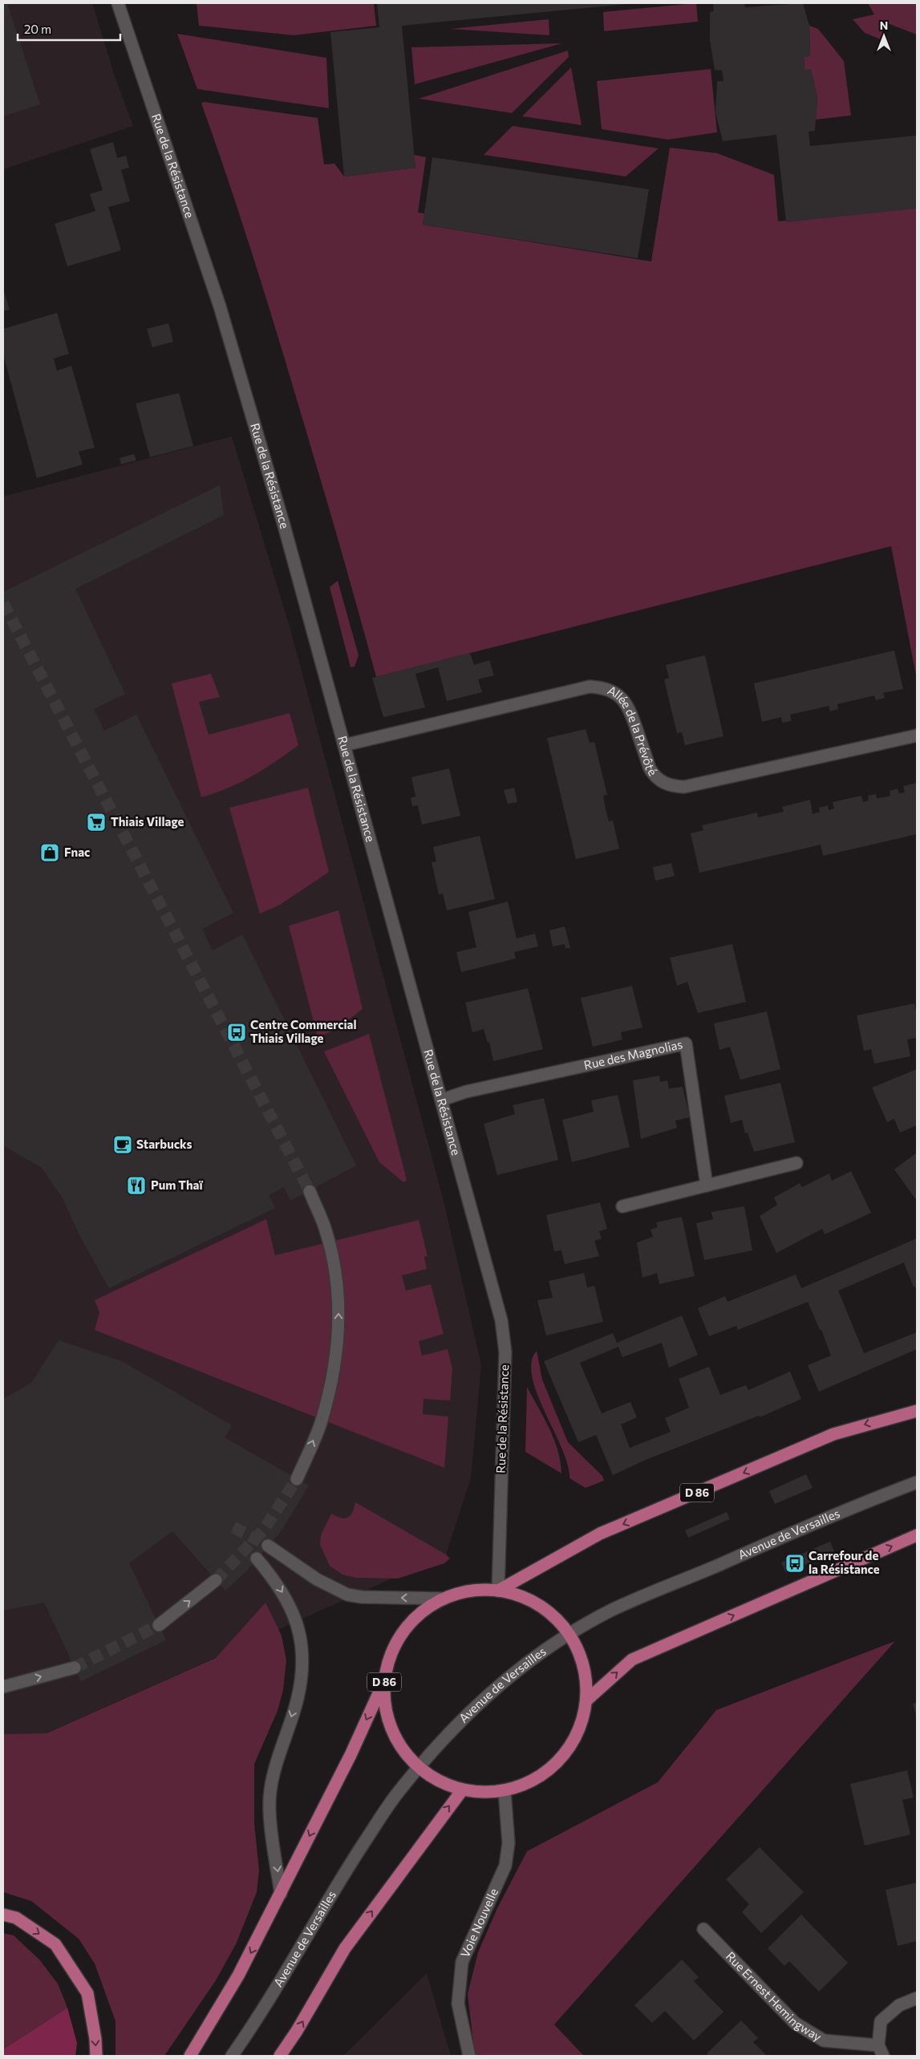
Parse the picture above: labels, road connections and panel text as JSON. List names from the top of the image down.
{
  "streets": {
    "main road": ["D 86"],
    "street": [
      "Rue de la Résistance",
      "Allée de la Prévôté",
      "Rue des Magnolias",
      "Avenue de Versailles",
      "Voie Nouvelle",
      "Rue Ernest Hemingway"
    ]
  },
  "crossings": [
    ["Rue de la Résistance", "Allée de la Prévôté"],
    ["Rue de la Résistance", "Rue des Magnolias"],
    ["Rue de la Résistance", "D 86"],
    ["D 86", "Avenue de Versailles"],
    ["D 86", "Voie Nouvelle"]
  ],
  "places": {
    "supermarket": ["Thiais Village"],
    "shop": ["Fnac"],
    "bus stop": ["Centre Commercial Thiais Village", "Carrefour de la Résistance"],
    "cafe": ["Starbucks"],
    "restaurant": ["Pum Thaï"]
  },
  "scale_bar": "20 m",
  "north": "top"
}
